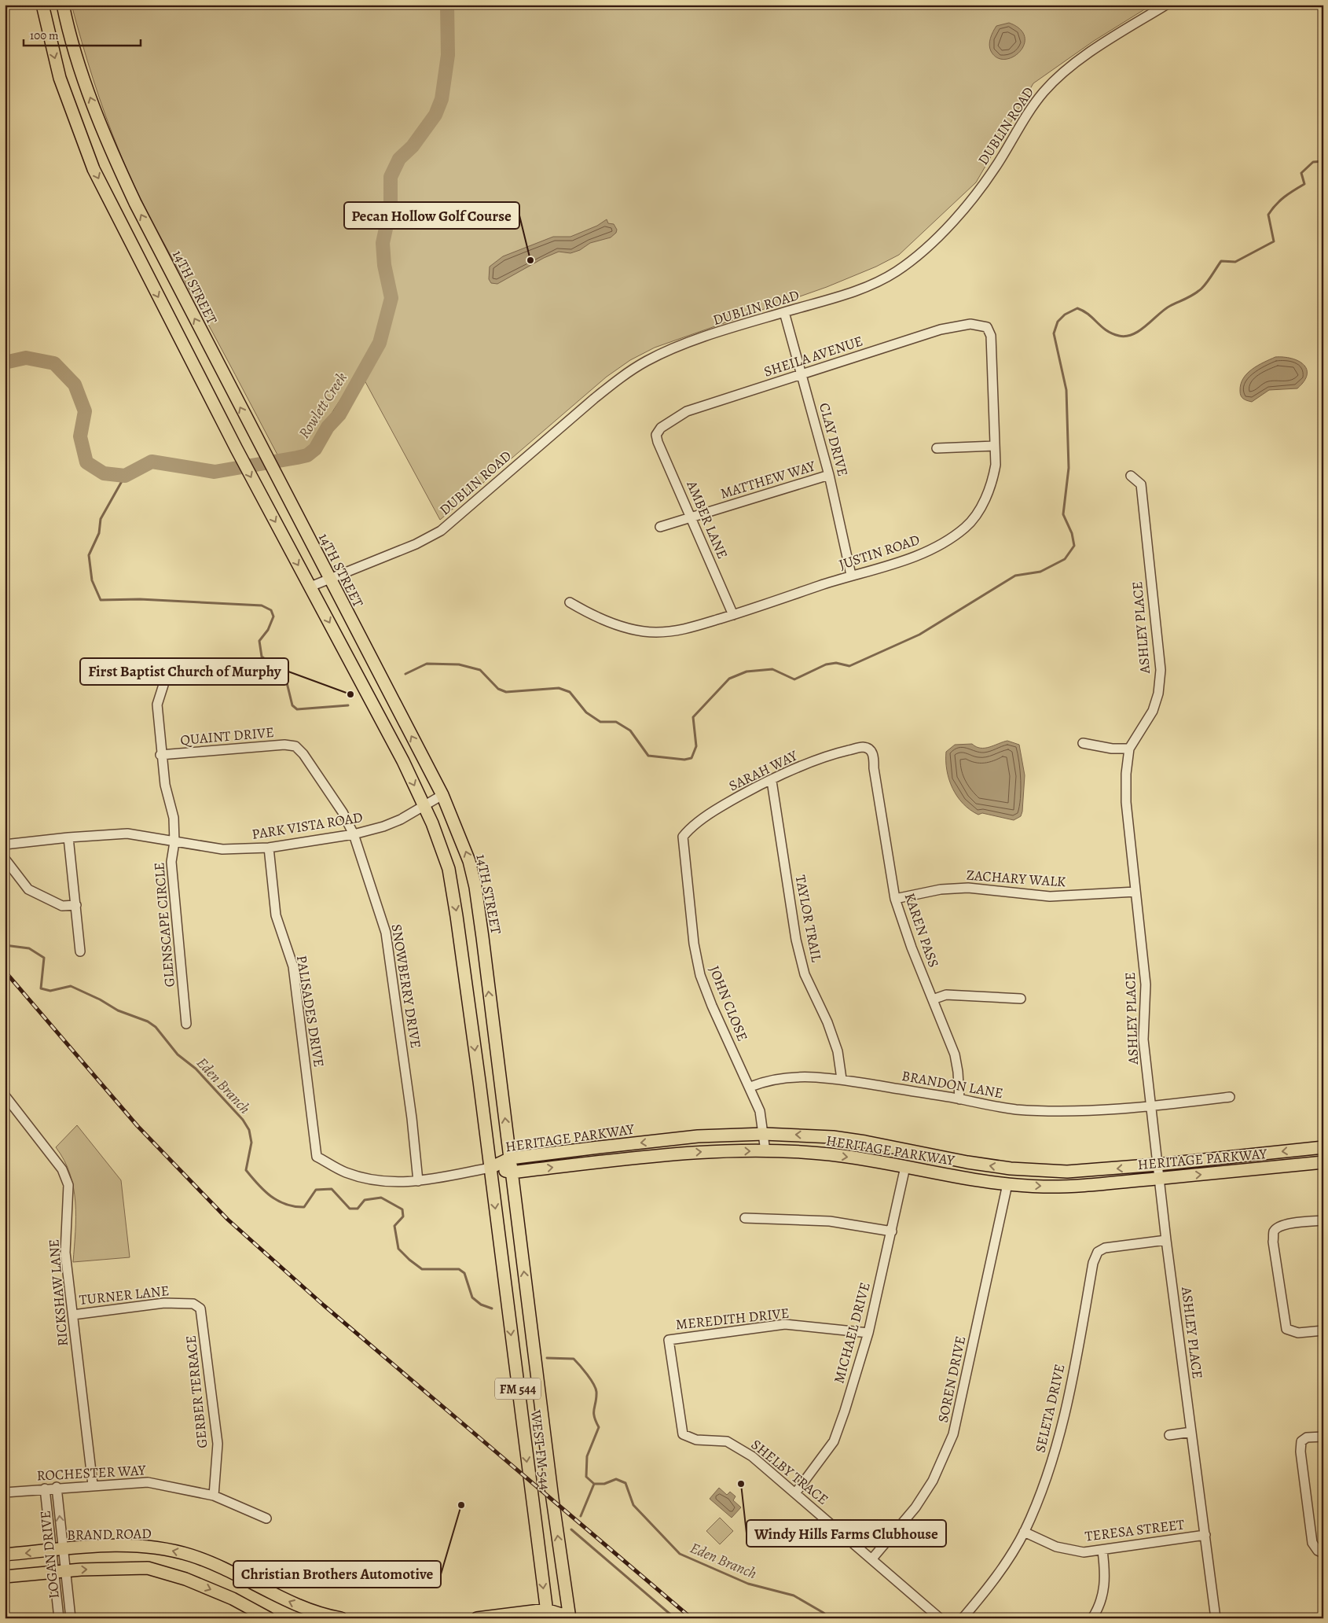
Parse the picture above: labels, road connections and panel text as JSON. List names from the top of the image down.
{
  "streets": {
    "main road": [
      "14TH STREET",
      "HERITAGE PARKWAY",
      "FM 544",
      "WEST FM 544",
      "BRAND ROAD"
    ],
    "street": [
      "DUBLIN ROAD",
      "SHEILA AVENUE",
      "CLAY DRIVE",
      "MATTHEW WAY",
      "AMBER LANE",
      "JUSTIN ROAD",
      "ASHLEY PLACE",
      "QUAINT DRIVE",
      "SARAH WAY",
      "PARK VISTA ROAD",
      "ZACHARY WALK",
      "TAYLOR TRAIL",
      "GLENSCAPE CIRCLE",
      "KAREN PASS",
      "SNOWBERRY DRIVE",
      "JOHN CLOSE",
      "PALISADES DRIVE",
      "BRANDON LANE",
      "RICKSHAW LANE",
      "TURNER LANE",
      "MEREDITH DRIVE",
      "MICHAEL DRIVE",
      "SOREN DRIVE",
      "GERBER TERRACE",
      "SELETA DRIVE",
      "SHELBY TRACE",
      "ROCHESTER WAY",
      "TERESA STREET",
      "LOGAN DRIVE"
    ]
  },
  "crossings": [
    ["DUBLIN ROAD", "14TH STREET"],
    ["DUBLIN ROAD", "CLAY DRIVE"],
    ["14TH STREET", "PARK VISTA ROAD"],
    ["14TH STREET", "HERITAGE PARKWAY"],
    ["14TH STREET", "WEST FM 544"],
    ["SHEILA AVENUE", "CLAY DRIVE"],
    ["SHEILA AVENUE", "AMBER LANE"],
    ["SHEILA AVENUE", "JUSTIN ROAD"],
    ["CLAY DRIVE", "MATTHEW WAY"],
    ["CLAY DRIVE", "JUSTIN ROAD"],
    ["MATTHEW WAY", "AMBER LANE"],
    ["AMBER LANE", "JUSTIN ROAD"],
    ["ASHLEY PLACE", "ZACHARY WALK"],
    ["ASHLEY PLACE", "BRANDON LANE"],
    ["ASHLEY PLACE", "HERITAGE PARKWAY"],
    ["ASHLEY PLACE", "SELETA DRIVE"],
    ["ASHLEY PLACE", "TERESA STREET"],
    ["QUAINT DRIVE", "GLENSCAPE CIRCLE"],
    ["QUAINT DRIVE", "SNOWBERRY DRIVE"],
    ["SARAH WAY", "TAYLOR TRAIL"],
    ["SARAH WAY", "KAREN PASS"],
    ["SARAH WAY", "JOHN CLOSE"],
    ["PARK VISTA ROAD", "GLENSCAPE CIRCLE"],
    ["PARK VISTA ROAD", "SNOWBERRY DRIVE"],
    ["PARK VISTA ROAD", "PALISADES DRIVE"],
    ["ZACHARY WALK", "KAREN PASS"],
    ["TAYLOR TRAIL", "BRANDON LANE"],
    ["KAREN PASS", "BRANDON LANE"],
    ["SNOWBERRY DRIVE", "PALISADES DRIVE"],
    ["JOHN CLOSE", "BRANDON LANE"],
    ["JOHN CLOSE", "HERITAGE PARKWAY"],
    ["HERITAGE PARKWAY", "MICHAEL DRIVE"],
    ["HERITAGE PARKWAY", "SOREN DRIVE"],
    ["HERITAGE PARKWAY", "WEST FM 544"],
    ["RICKSHAW LANE", "TURNER LANE"],
    ["RICKSHAW LANE", "ROCHESTER WAY"],
    ["TURNER LANE", "GERBER TERRACE"],
    ["MEREDITH DRIVE", "MICHAEL DRIVE"],
    ["MEREDITH DRIVE", "SHELBY TRACE"],
    ["MICHAEL DRIVE", "SHELBY TRACE"],
    ["SOREN DRIVE", "SHELBY TRACE"],
    ["GERBER TERRACE", "ROCHESTER WAY"],
    ["SELETA DRIVE", "TERESA STREET"],
    ["ROCHESTER WAY", "LOGAN DRIVE"],
    ["BRAND ROAD", "LOGAN DRIVE"]
  ],
  "water": ["Rowlett Creek", "Eden Branch"],
  "places": [
    "Pecan Hollow Golf Course",
    "First Baptist Church of Murphy",
    "Windy Hills Farms Clubhouse",
    "Christian Brothers Automotive"
  ],
  "scale_bar": "100 m"
}
